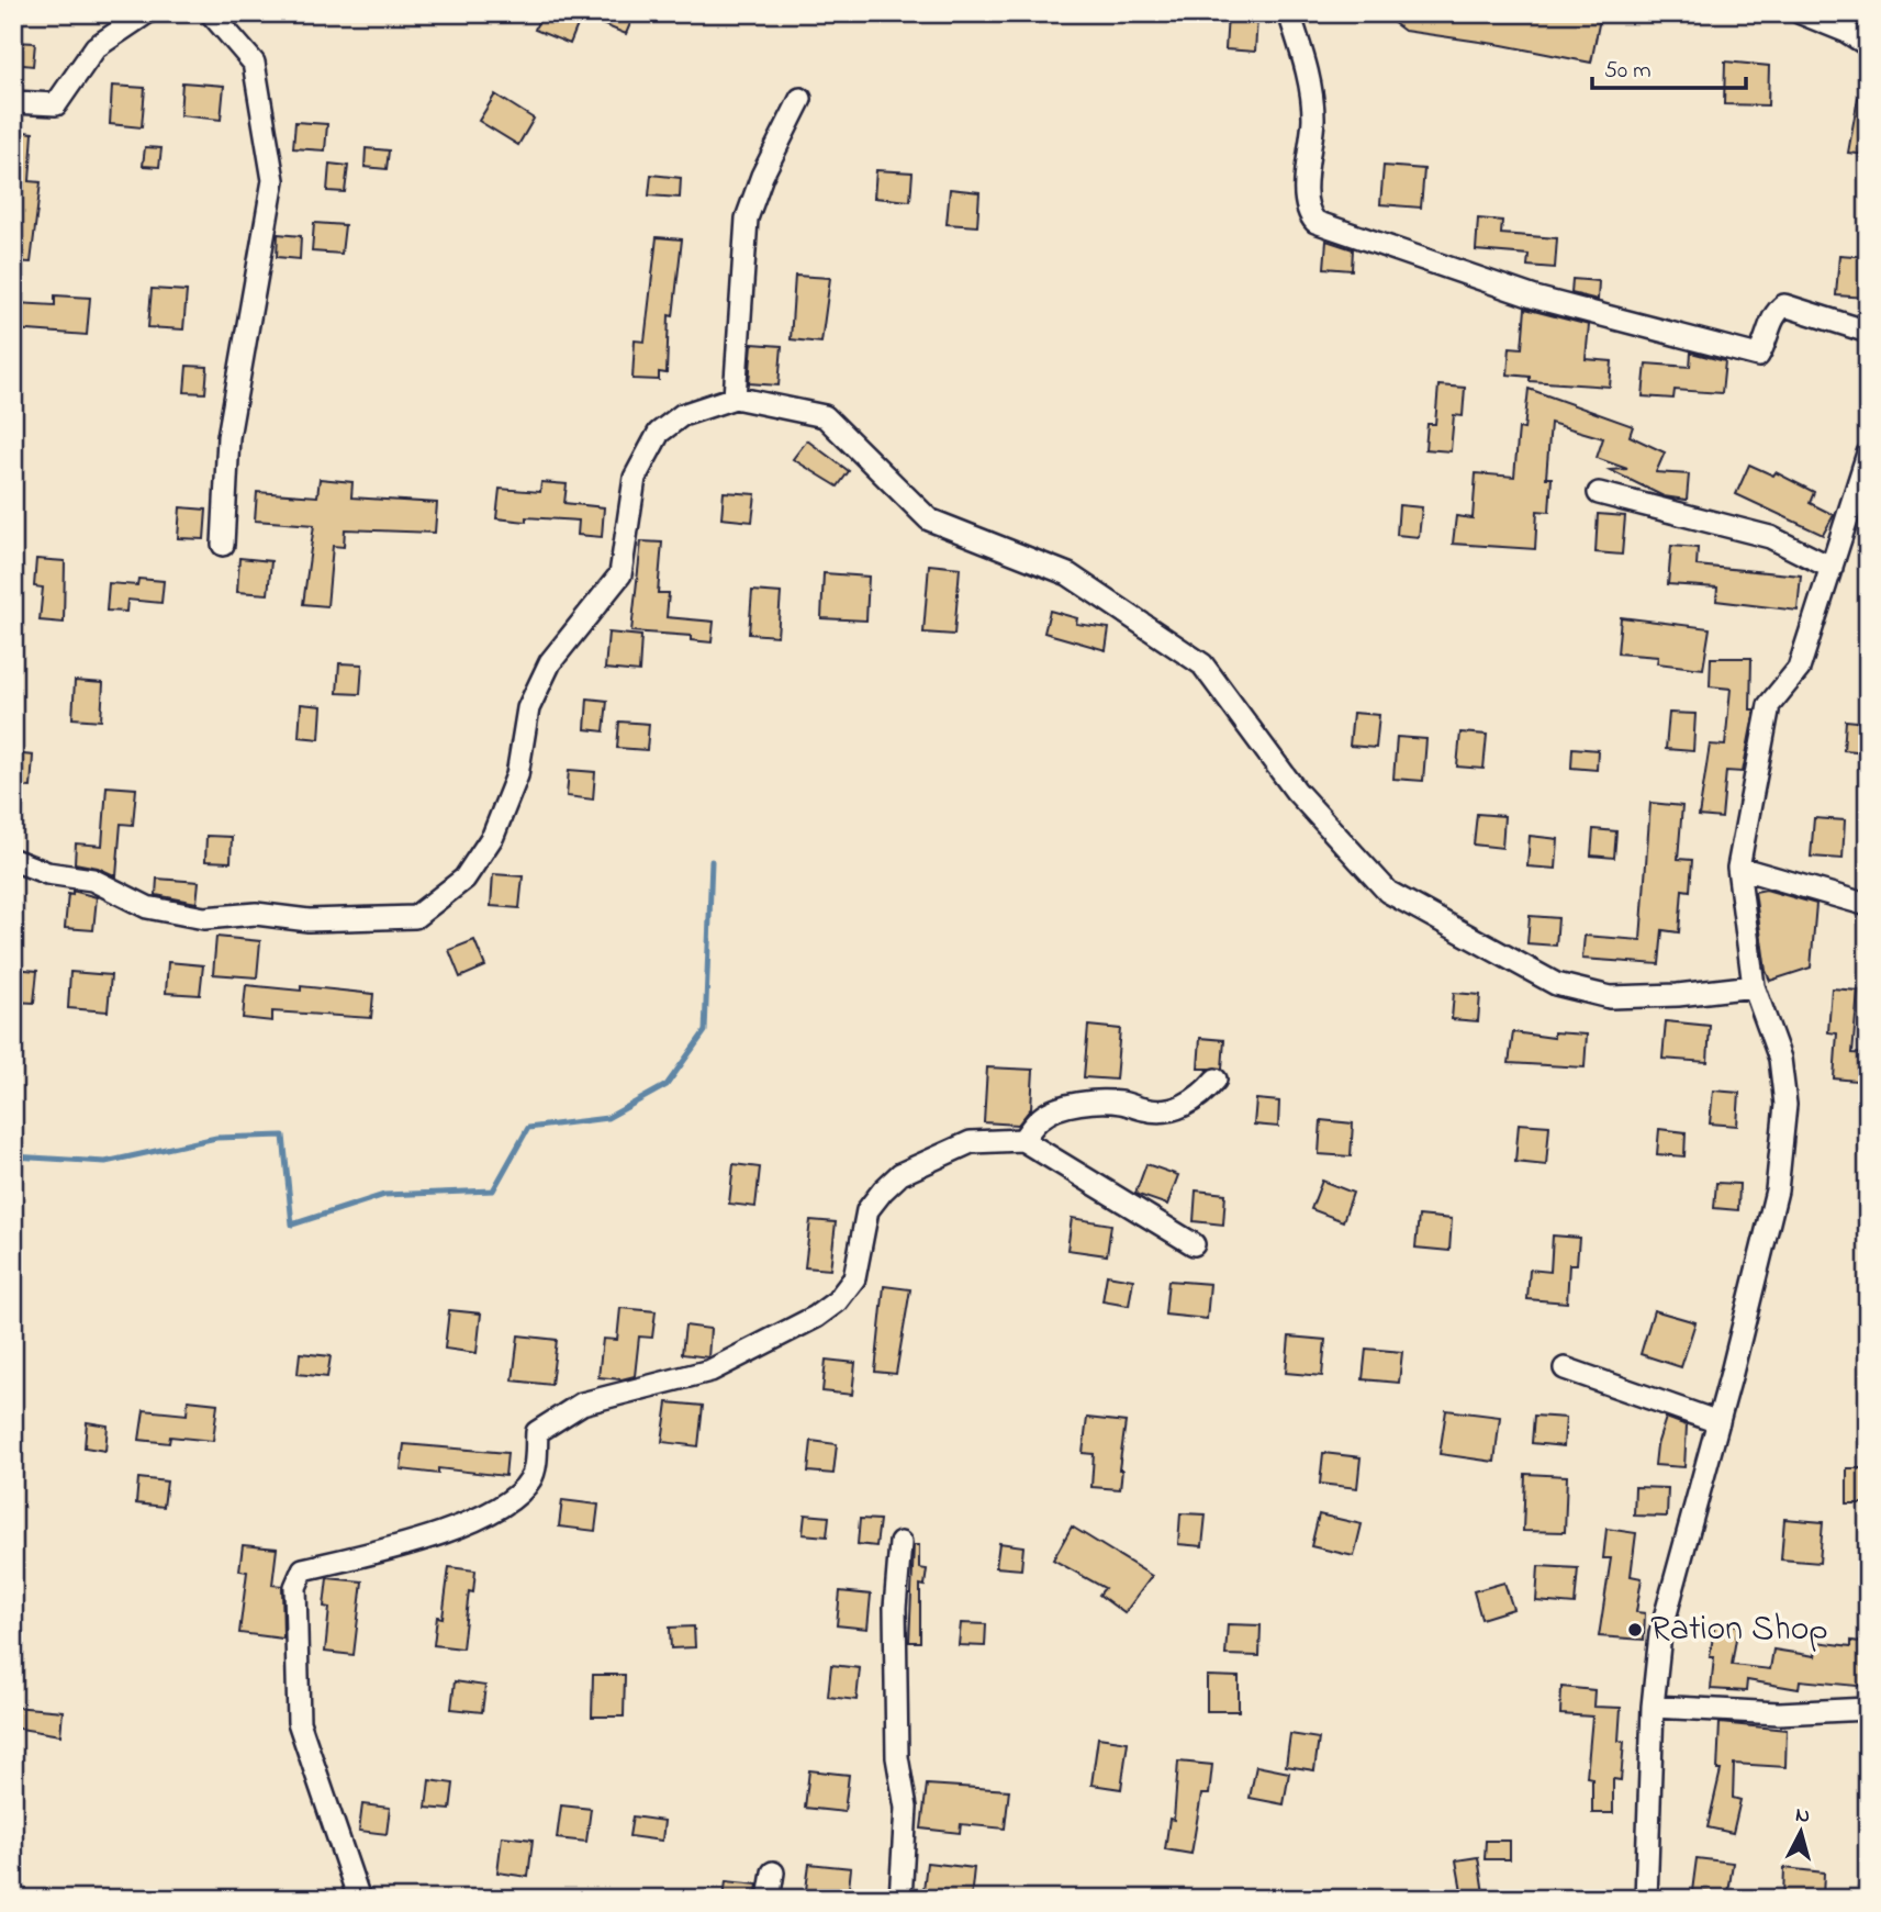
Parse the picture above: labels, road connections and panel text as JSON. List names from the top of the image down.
{
  "places": ["Ration Shop"],
  "scale_bar": "50 m",
  "north": "top"
}
